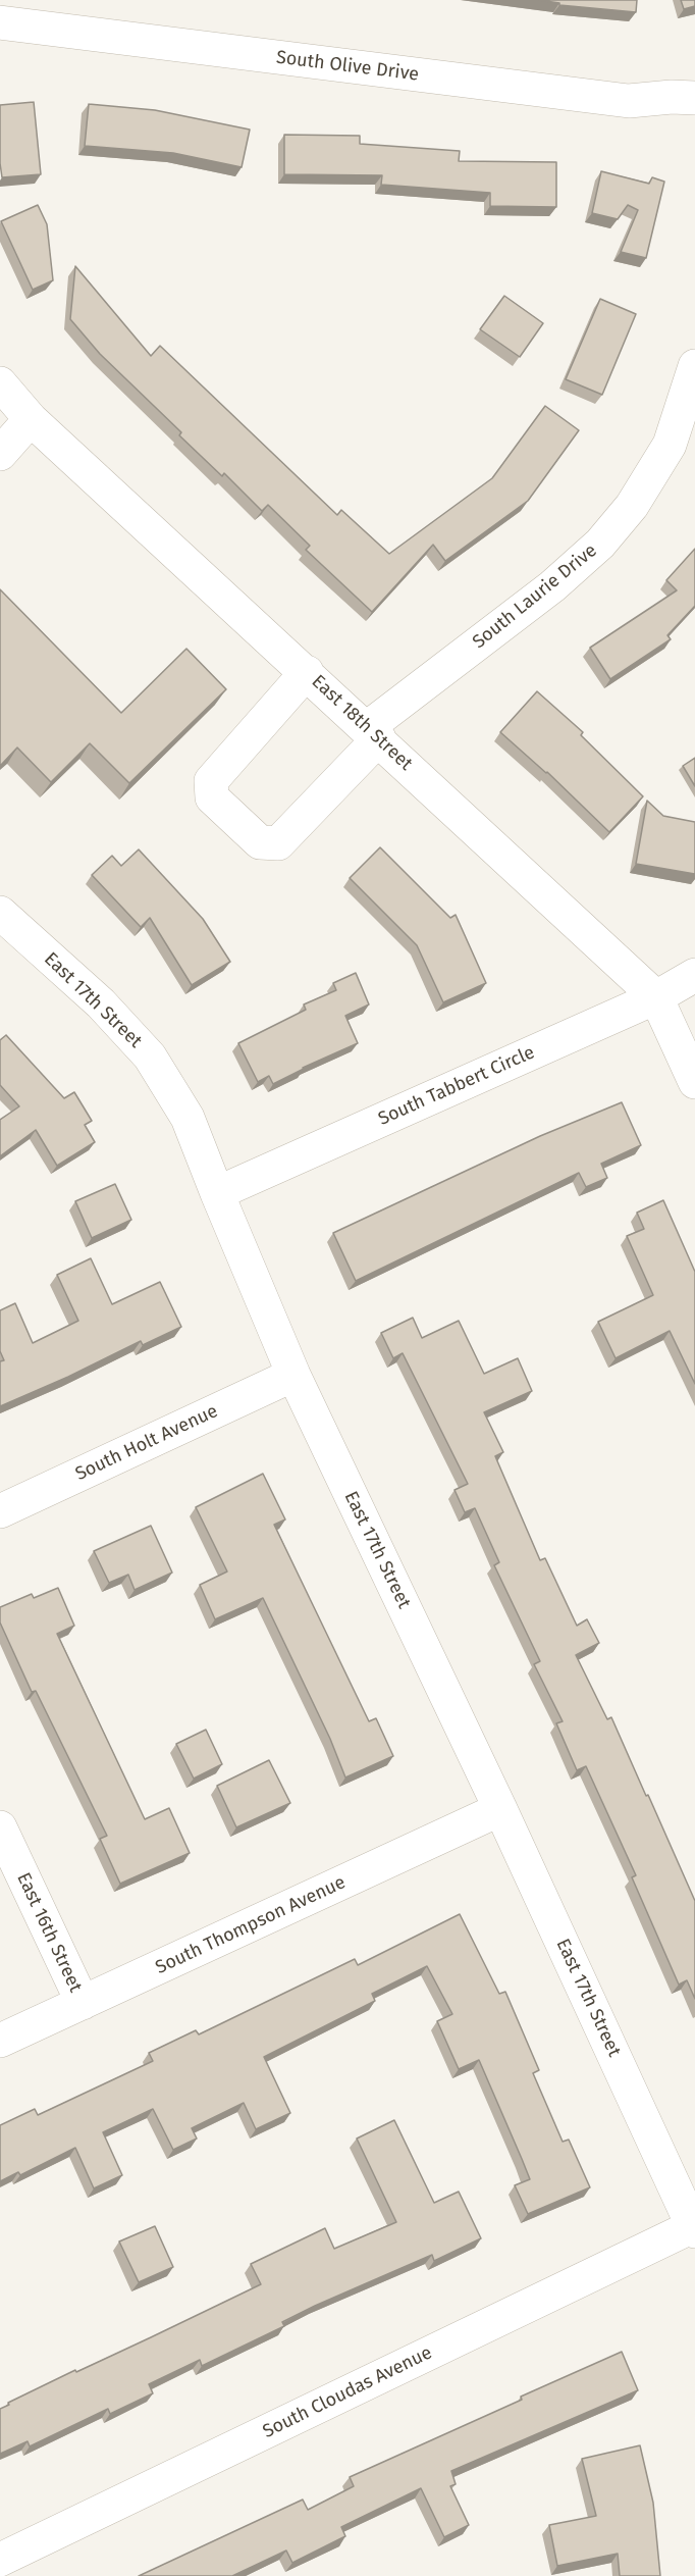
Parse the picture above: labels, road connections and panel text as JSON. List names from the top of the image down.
{
  "streets": {
    "street": [
      "South Olive Drive",
      "South Laurie Drive",
      "East 18th Street",
      "East 17th Street",
      "South Tabbert Circle",
      "South Holt Avenue",
      "South Thompson Avenue",
      "East 16th Street",
      "South Cloudas Avenue"
    ]
  },
  "crossings": [
    ["South Laurie Drive", "East 18th Street"],
    ["East 18th Street", "South Tabbert Circle"],
    ["East 17th Street", "South Tabbert Circle"],
    ["East 17th Street", "South Holt Avenue"],
    ["East 17th Street", "South Thompson Avenue"],
    ["East 17th Street", "South Cloudas Avenue"],
    ["South Thompson Avenue", "East 16th Street"]
  ]
}
